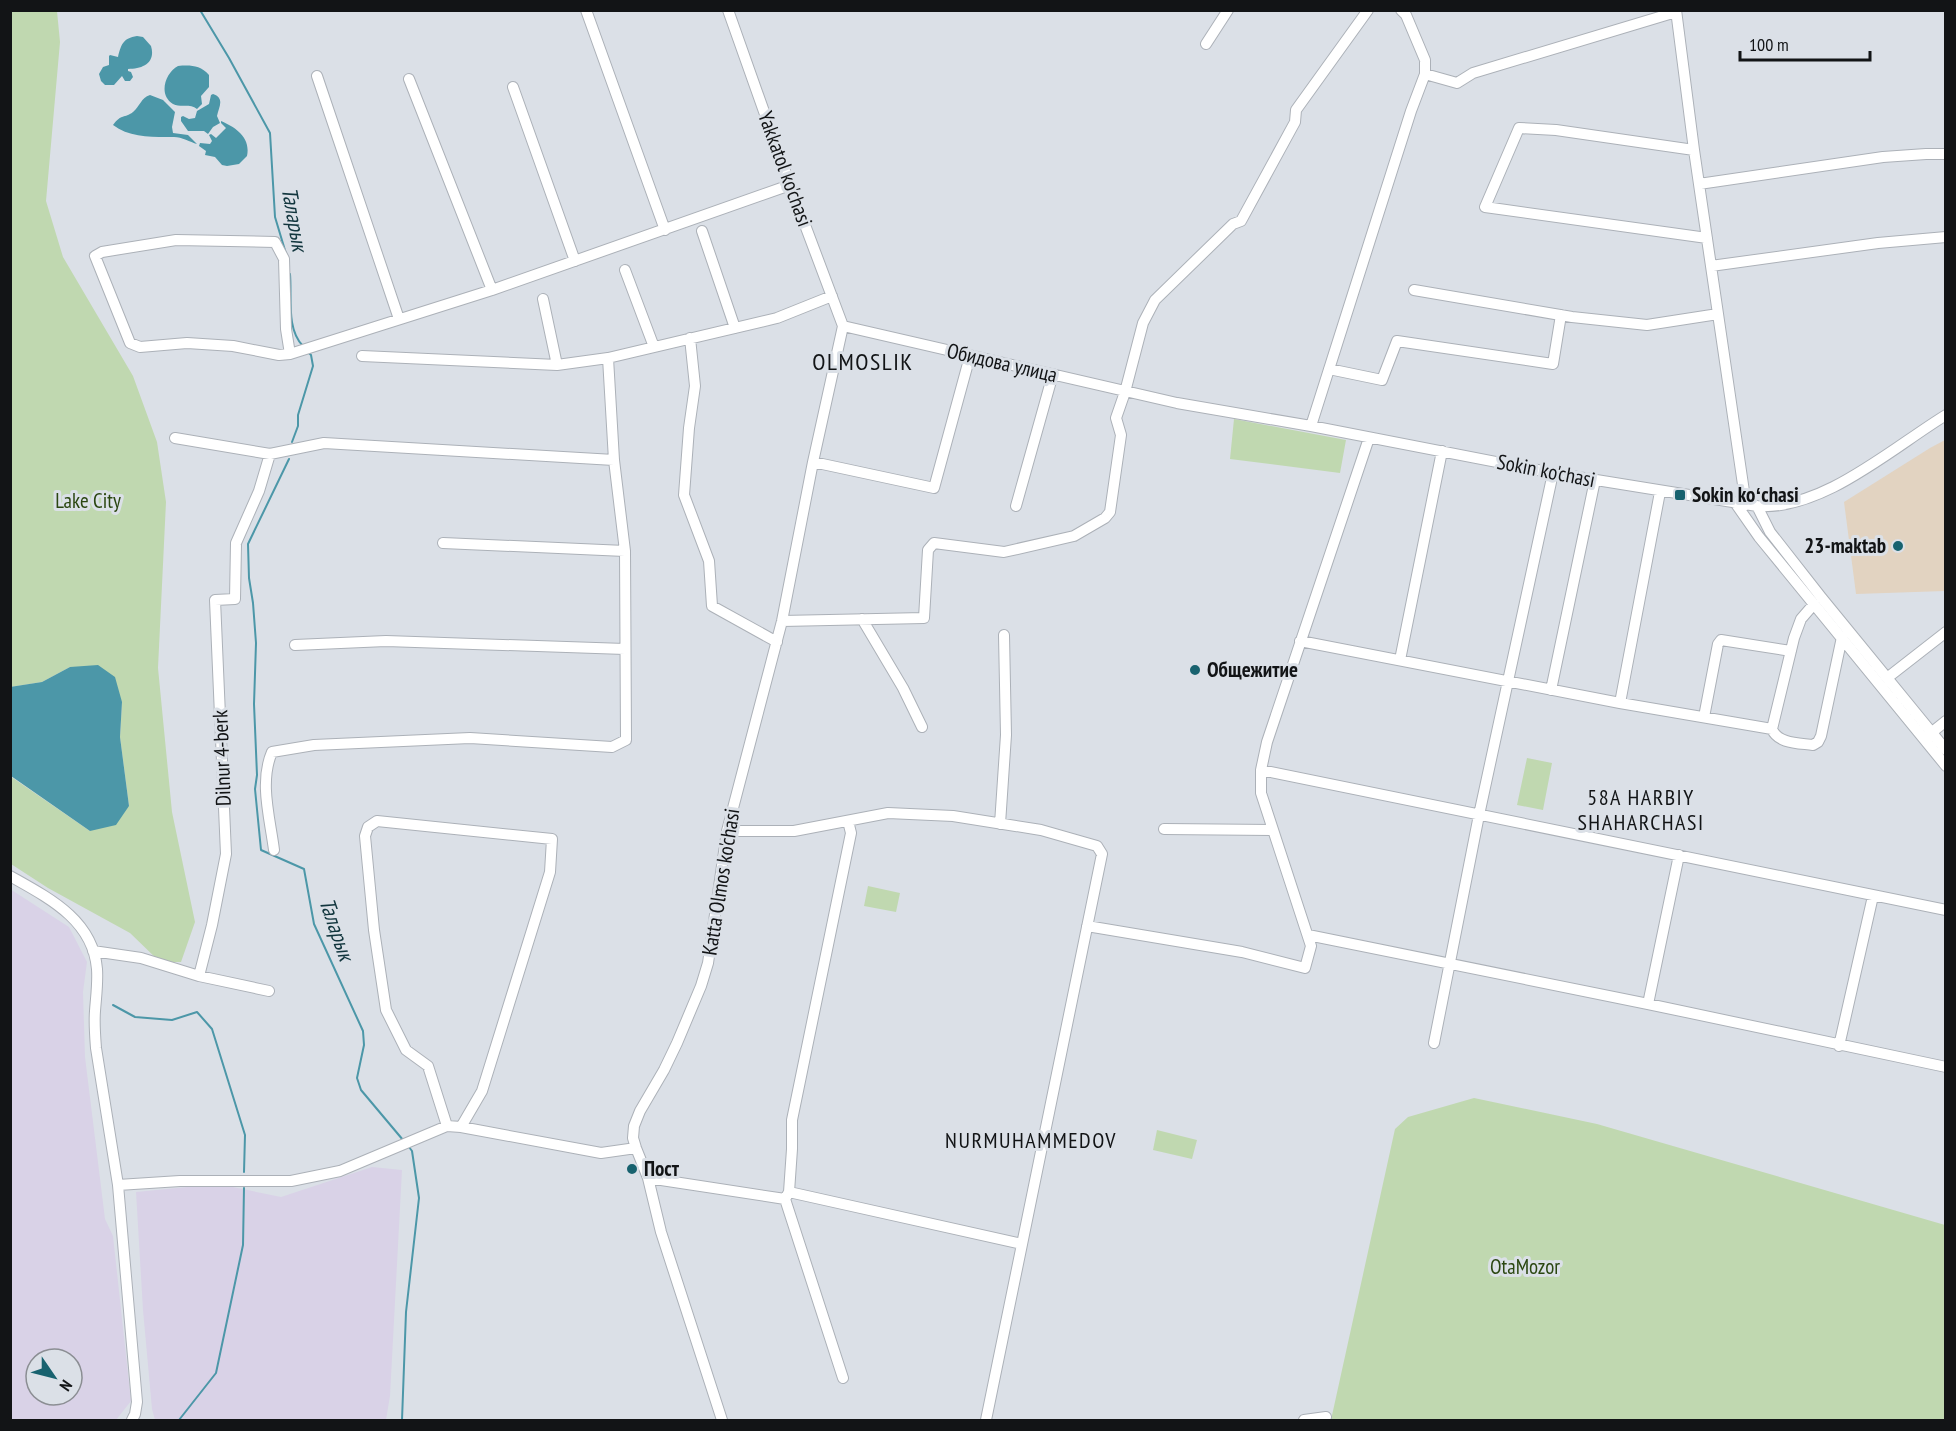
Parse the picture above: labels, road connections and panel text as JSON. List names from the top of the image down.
{
  "streets": {
    "street": [
      "Yakkatol ko'chasi",
      "Обидова улица",
      "Sokin ko'chasi",
      "Dilnur 4-berk",
      "Katta Olmos ko'chasi"
    ]
  },
  "crossings": [
    ["Yakkatol ko'chasi", "Обидова улица"],
    ["Yakkatol ko'chasi", "Katta Olmos ko'chasi"],
    ["Обидова улица", "Sokin ko'chasi"],
    ["Обидова улица", "Katta Olmos ko'chasi"]
  ],
  "districts": ["OLMOSLIK", "58A HARBIY SHAHARCHASI", "NURMUHAMMEDOV"],
  "water": ["Таларык"],
  "parks": ["Lake City", "OtaMozor"],
  "places": {
    "transit": ["Sokin koʻchasi"],
    "other": ["23-maktab", "Общежитие", "Пост"]
  },
  "scale_bar": "100 m",
  "north": "bottom right"
}
